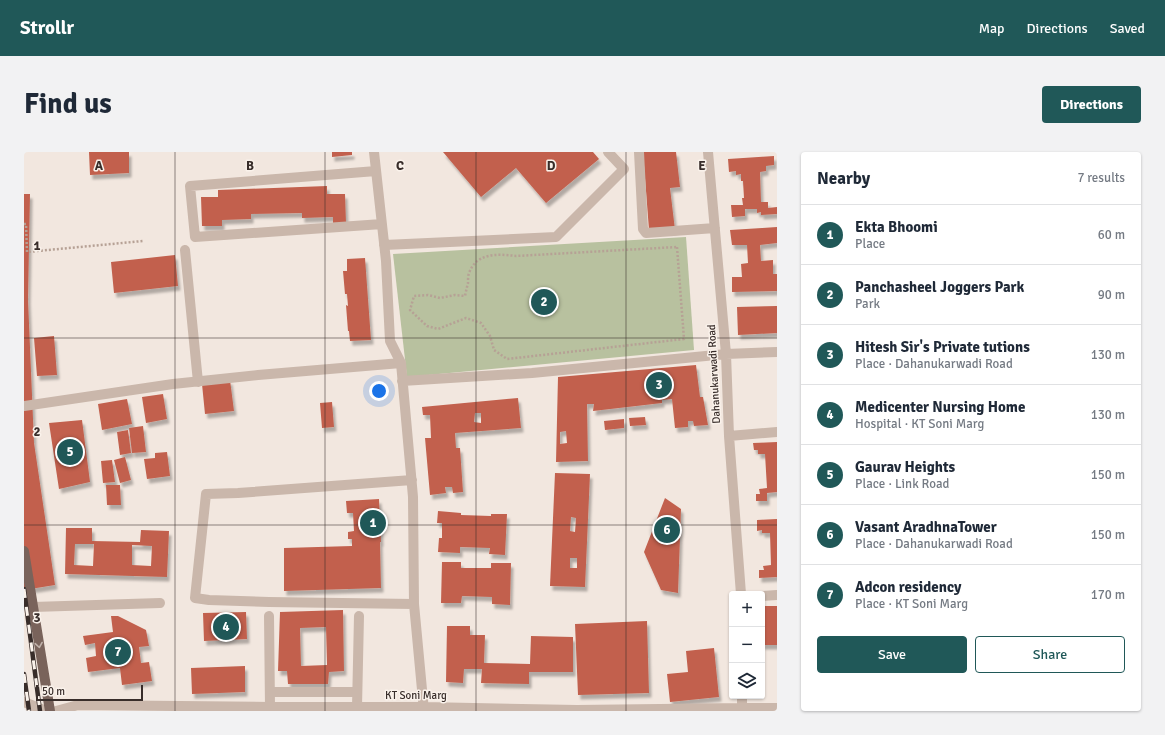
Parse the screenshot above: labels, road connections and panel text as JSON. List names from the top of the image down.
{
  "streets": {
    "street": ["Dahanukarwadi Road", "KT Soni Marg"]
  },
  "scale_bar": "50 m",
  "page": {
    "header": "Strollr",
    "nav": ["Map", "Directions", "Saved"],
    "buttons": [
      "Directions",
      ["Save", "Share"]
    ],
    "title": "Find us",
    "heading": ["Nearby", "7 results"],
    "list": [
      {
        "mark": "1",
        "name": "Ekta Bhoomi",
        "note": "Place",
        "value": "60 m"
      },
      {
        "mark": "2",
        "name": "Panchasheel Joggers Park",
        "note": "Park",
        "value": "90 m"
      },
      {
        "mark": "3",
        "name": "Hitesh Sir's Private tutions",
        "note": "Place · Dahanukarwadi Road",
        "value": "130 m"
      },
      {
        "mark": "4",
        "name": "Medicenter Nursing Home",
        "note": "Hospital · KT Soni Marg",
        "value": "130 m"
      },
      {
        "mark": "5",
        "name": "Gaurav Heights",
        "note": "Place · Link Road",
        "value": "150 m"
      },
      {
        "mark": "6",
        "name": "Vasant AradhnaTower",
        "note": "Place · Dahanukarwadi Road",
        "value": "150 m"
      },
      {
        "mark": "7",
        "name": "Adcon residency",
        "note": "Place · KT Soni Marg",
        "value": "170 m"
      }
    ],
    "pins": [
      "2",
      "3",
      "5",
      "1",
      "6",
      "4",
      "7"
    ],
    "map_buttons": ["+", "−"],
    "scale": "50 m"
  },
  "grid": {
    "columns": [
      "A",
      "B",
      "C",
      "D",
      "E"
    ],
    "rows": ["1", "2", "3"]
  }
}
